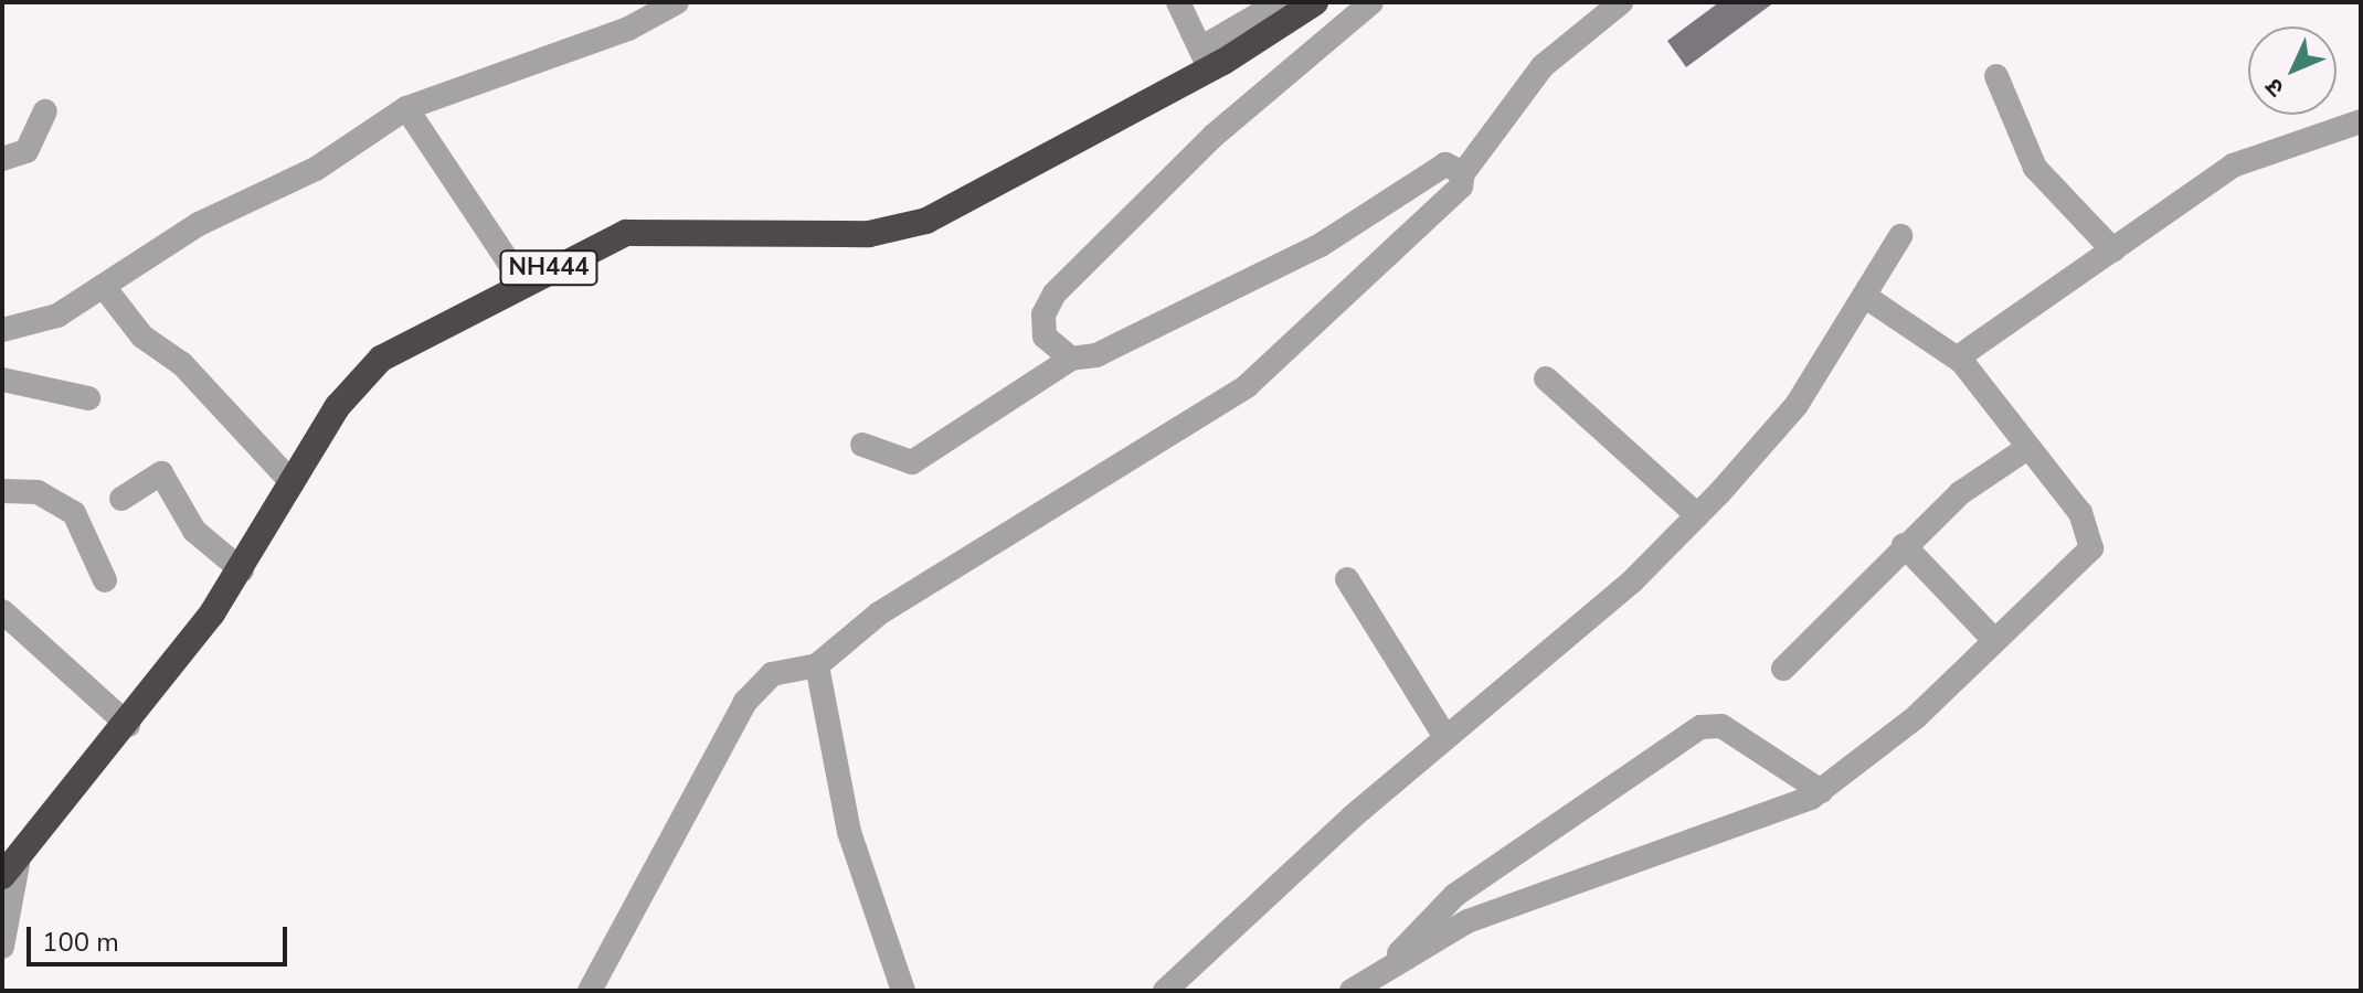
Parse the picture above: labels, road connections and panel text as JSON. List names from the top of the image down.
{
  "streets": {
    "highway": ["NH444"]
  },
  "scale_bar": "100 m",
  "north": "bottom left"
}
